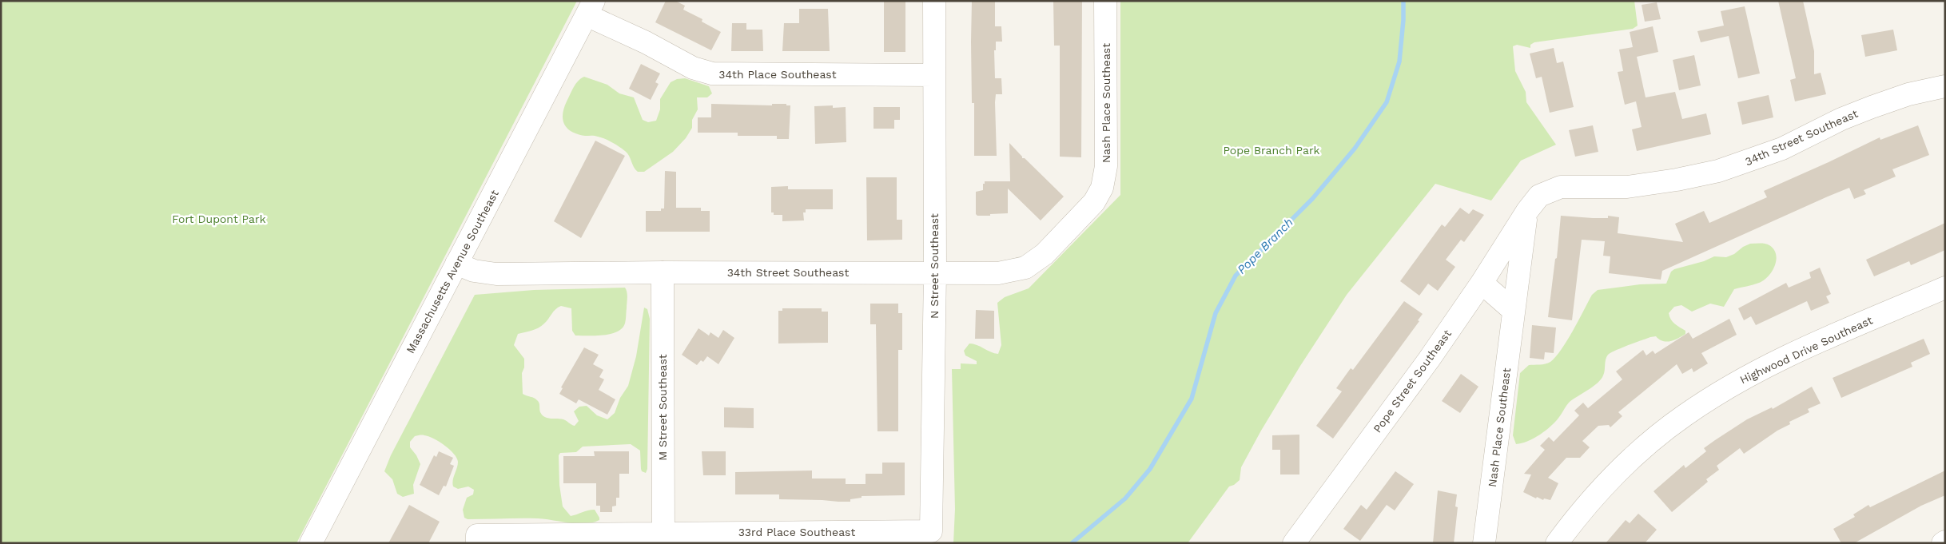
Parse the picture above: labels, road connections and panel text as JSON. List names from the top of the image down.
{
  "streets": {
    "street": [
      "34th Place Southeast",
      "Nash Place Southeast",
      "34th Street Southeast",
      "N Street Southeast",
      "Massachusetts Avenue Southeast",
      "Highwood Drive Southeast",
      "Pope Street Southeast",
      "M Street Southeast",
      "33rd Place Southeast"
    ]
  },
  "crossings": [
    ["34th Place Southeast", "N Street Southeast"],
    ["34th Place Southeast", "Massachusetts Avenue Southeast"],
    ["Nash Place Southeast", "34th Street Southeast"],
    ["Nash Place Southeast", "Pope Street Southeast"],
    ["34th Street Southeast", "N Street Southeast"],
    ["34th Street Southeast", "Massachusetts Avenue Southeast"],
    ["34th Street Southeast", "Pope Street Southeast"],
    ["34th Street Southeast", "M Street Southeast"],
    ["N Street Southeast", "33rd Place Southeast"],
    ["M Street Southeast", "33rd Place Southeast"]
  ],
  "water": ["Pope Branch"],
  "parks": ["Pope Branch Park", "Fort Dupont Park"]
}
